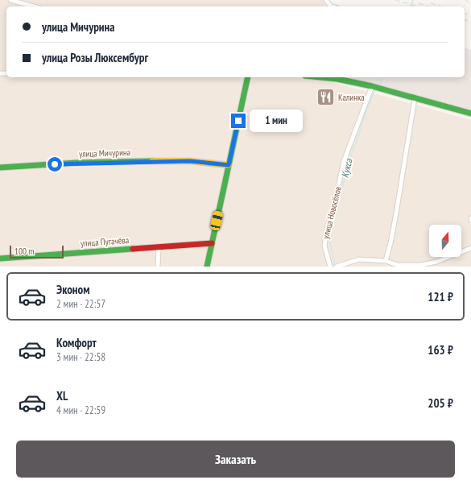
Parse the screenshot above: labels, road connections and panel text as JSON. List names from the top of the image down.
{
  "streets": {
    "street": ["улица Мичурина", "улица Новосёлов", "улица Пугачёва"]
  },
  "water": ["Кукса"],
  "places": {
    "restaurant": ["Калинка"]
  },
  "scale_bar": "100 m",
  "north": "top",
  "page": {
    "banner": ["улица Мичурина", "улица Розы Люксембург"],
    "bubble": "1 мин",
    "scale": "100 m",
    "list": [
      {
        "name": "Эконом",
        "note": "2 мин · 22:57",
        "value": "121 ₽"
      },
      {
        "name": "Комфорт",
        "note": "3 мин · 22:58",
        "value": "163 ₽"
      },
      {
        "name": "XL",
        "note": "4 мин · 22:59",
        "value": "205 ₽"
      }
    ],
    "buttons": "Заказать"
  }
}
